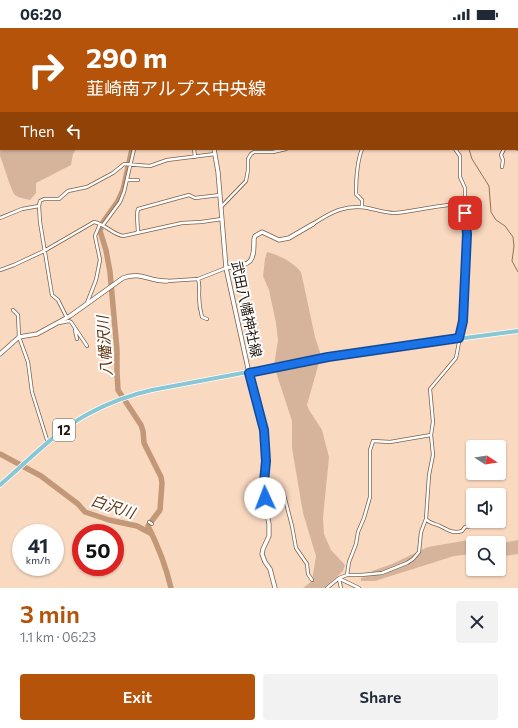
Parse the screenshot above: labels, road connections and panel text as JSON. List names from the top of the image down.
{
  "streets": {
    "main road": ["武田八幡神社線", "12"]
  },
  "crossings": [
    ["武田八幡神社線", "12"]
  ],
  "water": ["八幡沢川", "白沢川"],
  "north": "right",
  "page": {
    "status": "06:20",
    "turn": ["290 m", "韮崎南アルプス中央線"],
    "then": "Then",
    "speed": "41 km/h",
    "limit": "50",
    "heading": ["3 min", "1.1 km · 06:23"],
    "buttons": ["Exit", "Share"]
  }
}
